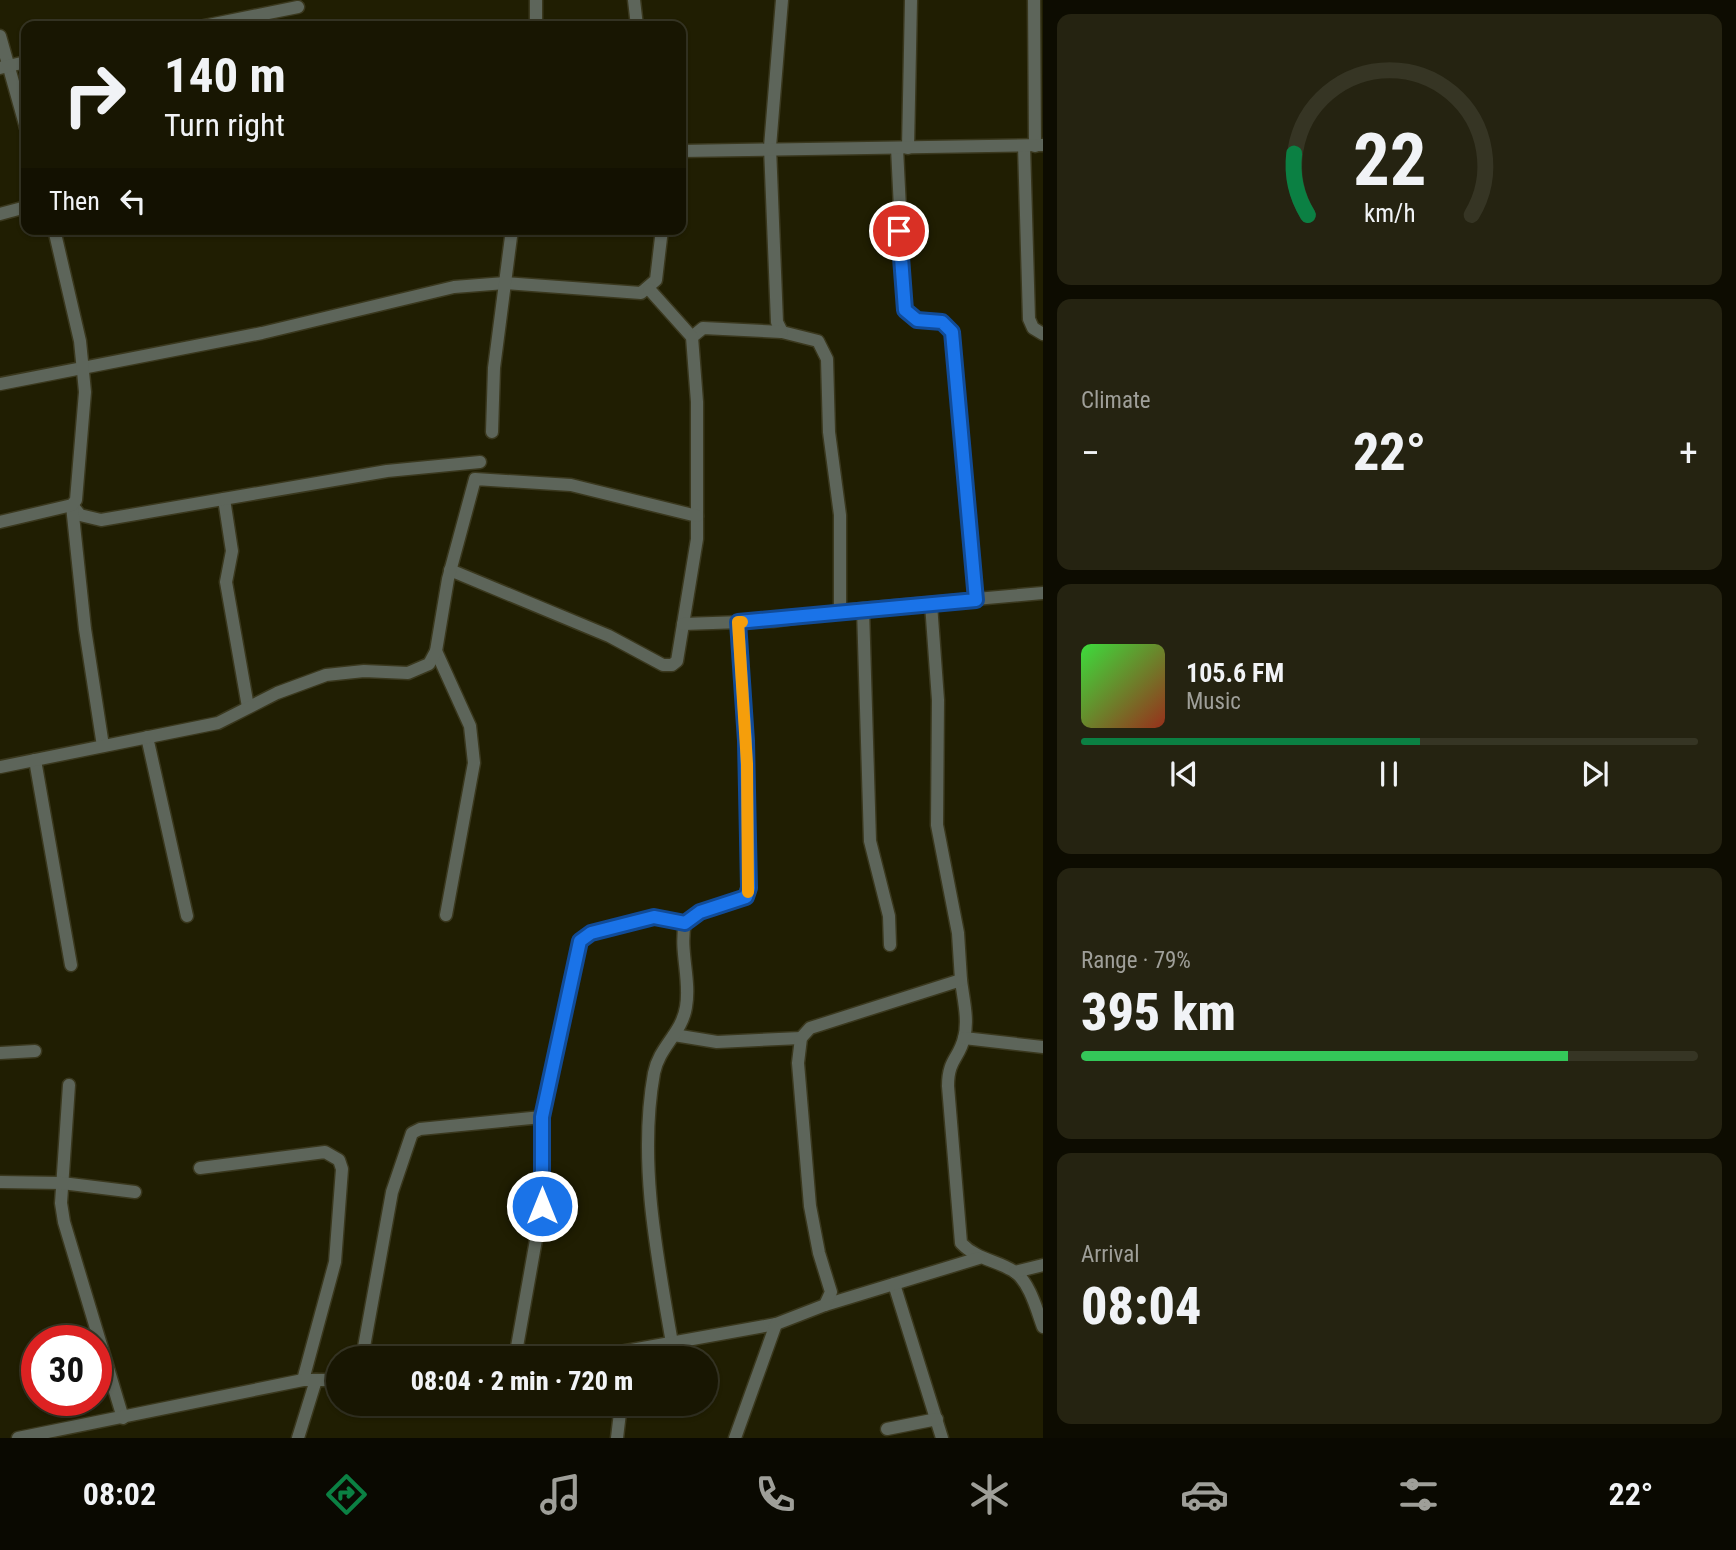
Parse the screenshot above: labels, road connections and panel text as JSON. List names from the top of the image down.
{
  "page": {
    "turn": ["140 m", "Turn right"],
    "then": "Then",
    "tile": [
      "Climate",
      ["Range · 79%", "395 km"],
      ["Arrival", "08:04"]
    ],
    "heat": ["−", "22°", "+"],
    "song": ["105.6 FM", "Music"],
    "limit": "30",
    "trip": "08:04 · 2 min · 720 m",
    "tabs": ["08:02", "22°"],
    "gauge": ["22", "km/h"]
  }
}
